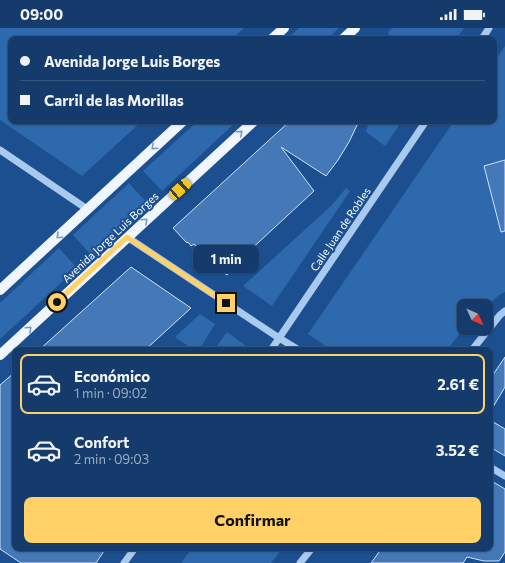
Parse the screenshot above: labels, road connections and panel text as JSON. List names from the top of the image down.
{
  "streets": {
    "main road": ["Avenida Jorge Luis Borges"],
    "street": ["Calle Juan de Robles"]
  },
  "north": "bottom right",
  "page": {
    "status": "09:00",
    "banner": ["Avenida Jorge Luis Borges", "Carril de las Morillas"],
    "bubble": "1 min",
    "list": [
      {
        "name": "Económico",
        "note": "1 min · 09:02",
        "value": "2.61 €"
      },
      {
        "name": "Confort",
        "note": "2 min · 09:03",
        "value": "3.52 €"
      }
    ],
    "buttons": "Confirmar"
  }
}
